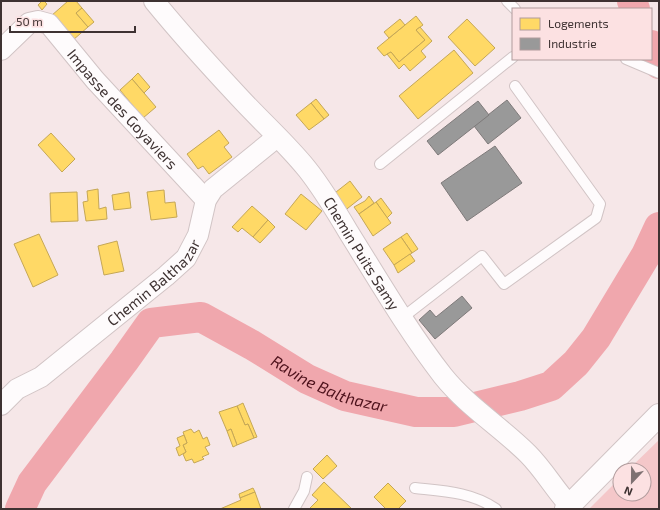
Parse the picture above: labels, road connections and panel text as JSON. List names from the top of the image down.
{
  "streets": {
    "street": ["Impasse des Goyaviers", "Chemin Puits Samy", "Chemin Balthazar"]
  },
  "crossings": [
    ["Impasse des Goyaviers", "Chemin Balthazar"],
    ["Chemin Puits Samy", "Chemin Balthazar"]
  ],
  "water": ["Ravine Balthazar"],
  "legend": ["Logements", "Industrie"],
  "scale_bar": "50 m",
  "north": "bottom"
}
